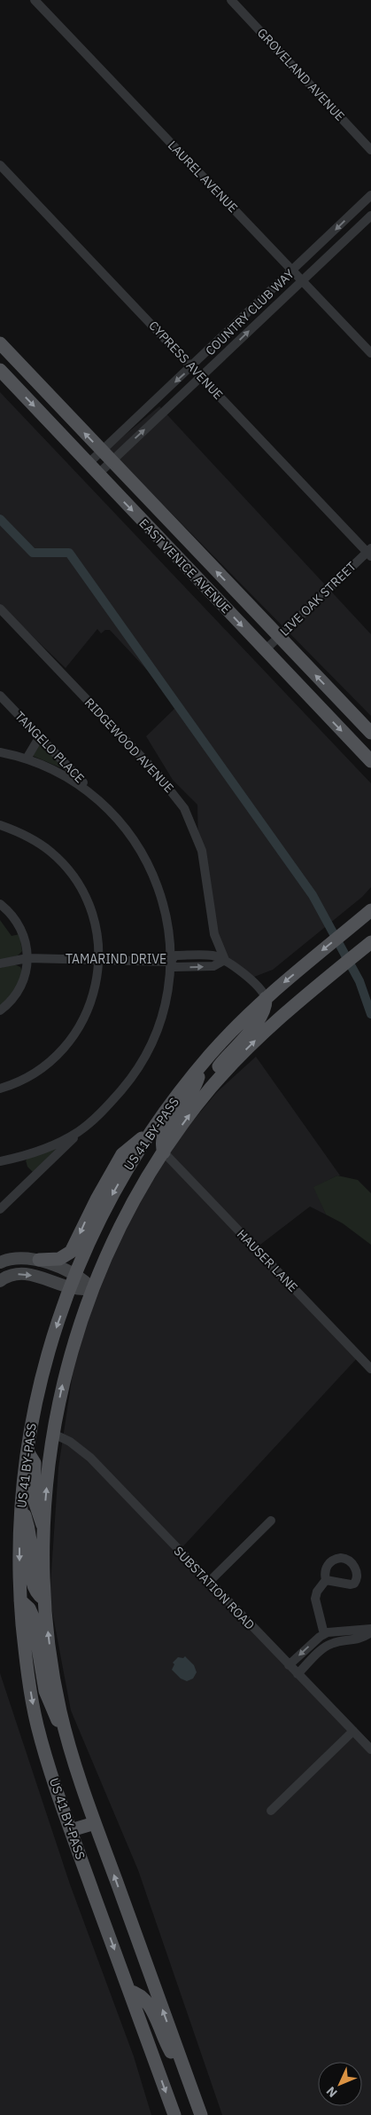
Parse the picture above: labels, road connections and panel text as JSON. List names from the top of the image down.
{
  "streets": {
    "main road": ["EAST VENICE AVENUE", "US 41 BY-PASS"],
    "street": [
      "GROVELAND AVENUE",
      "LAUREL AVENUE",
      "COUNTRY CLUB WAY",
      "CYPRESS AVENUE",
      "LIVE OAK STREET",
      "RIDGEWOOD AVENUE",
      "TANGELO PLACE",
      "TAMARIND DRIVE",
      "HAUSER LANE",
      "SUBSTATION ROAD"
    ]
  },
  "crossings": [
    ["LAUREL AVENUE", "COUNTRY CLUB WAY"],
    ["COUNTRY CLUB WAY", "CYPRESS AVENUE"],
    ["COUNTRY CLUB WAY", "EAST VENICE AVENUE"],
    ["CYPRESS AVENUE", "LIVE OAK STREET"],
    ["EAST VENICE AVENUE", "LIVE OAK STREET"],
    ["RIDGEWOOD AVENUE", "TAMARIND DRIVE"],
    ["TAMARIND DRIVE", "US 41 BY-PASS"],
    ["US 41 BY-PASS", "HAUSER LANE"],
    ["US 41 BY-PASS", "SUBSTATION ROAD"]
  ],
  "north": "bottom left"
}
